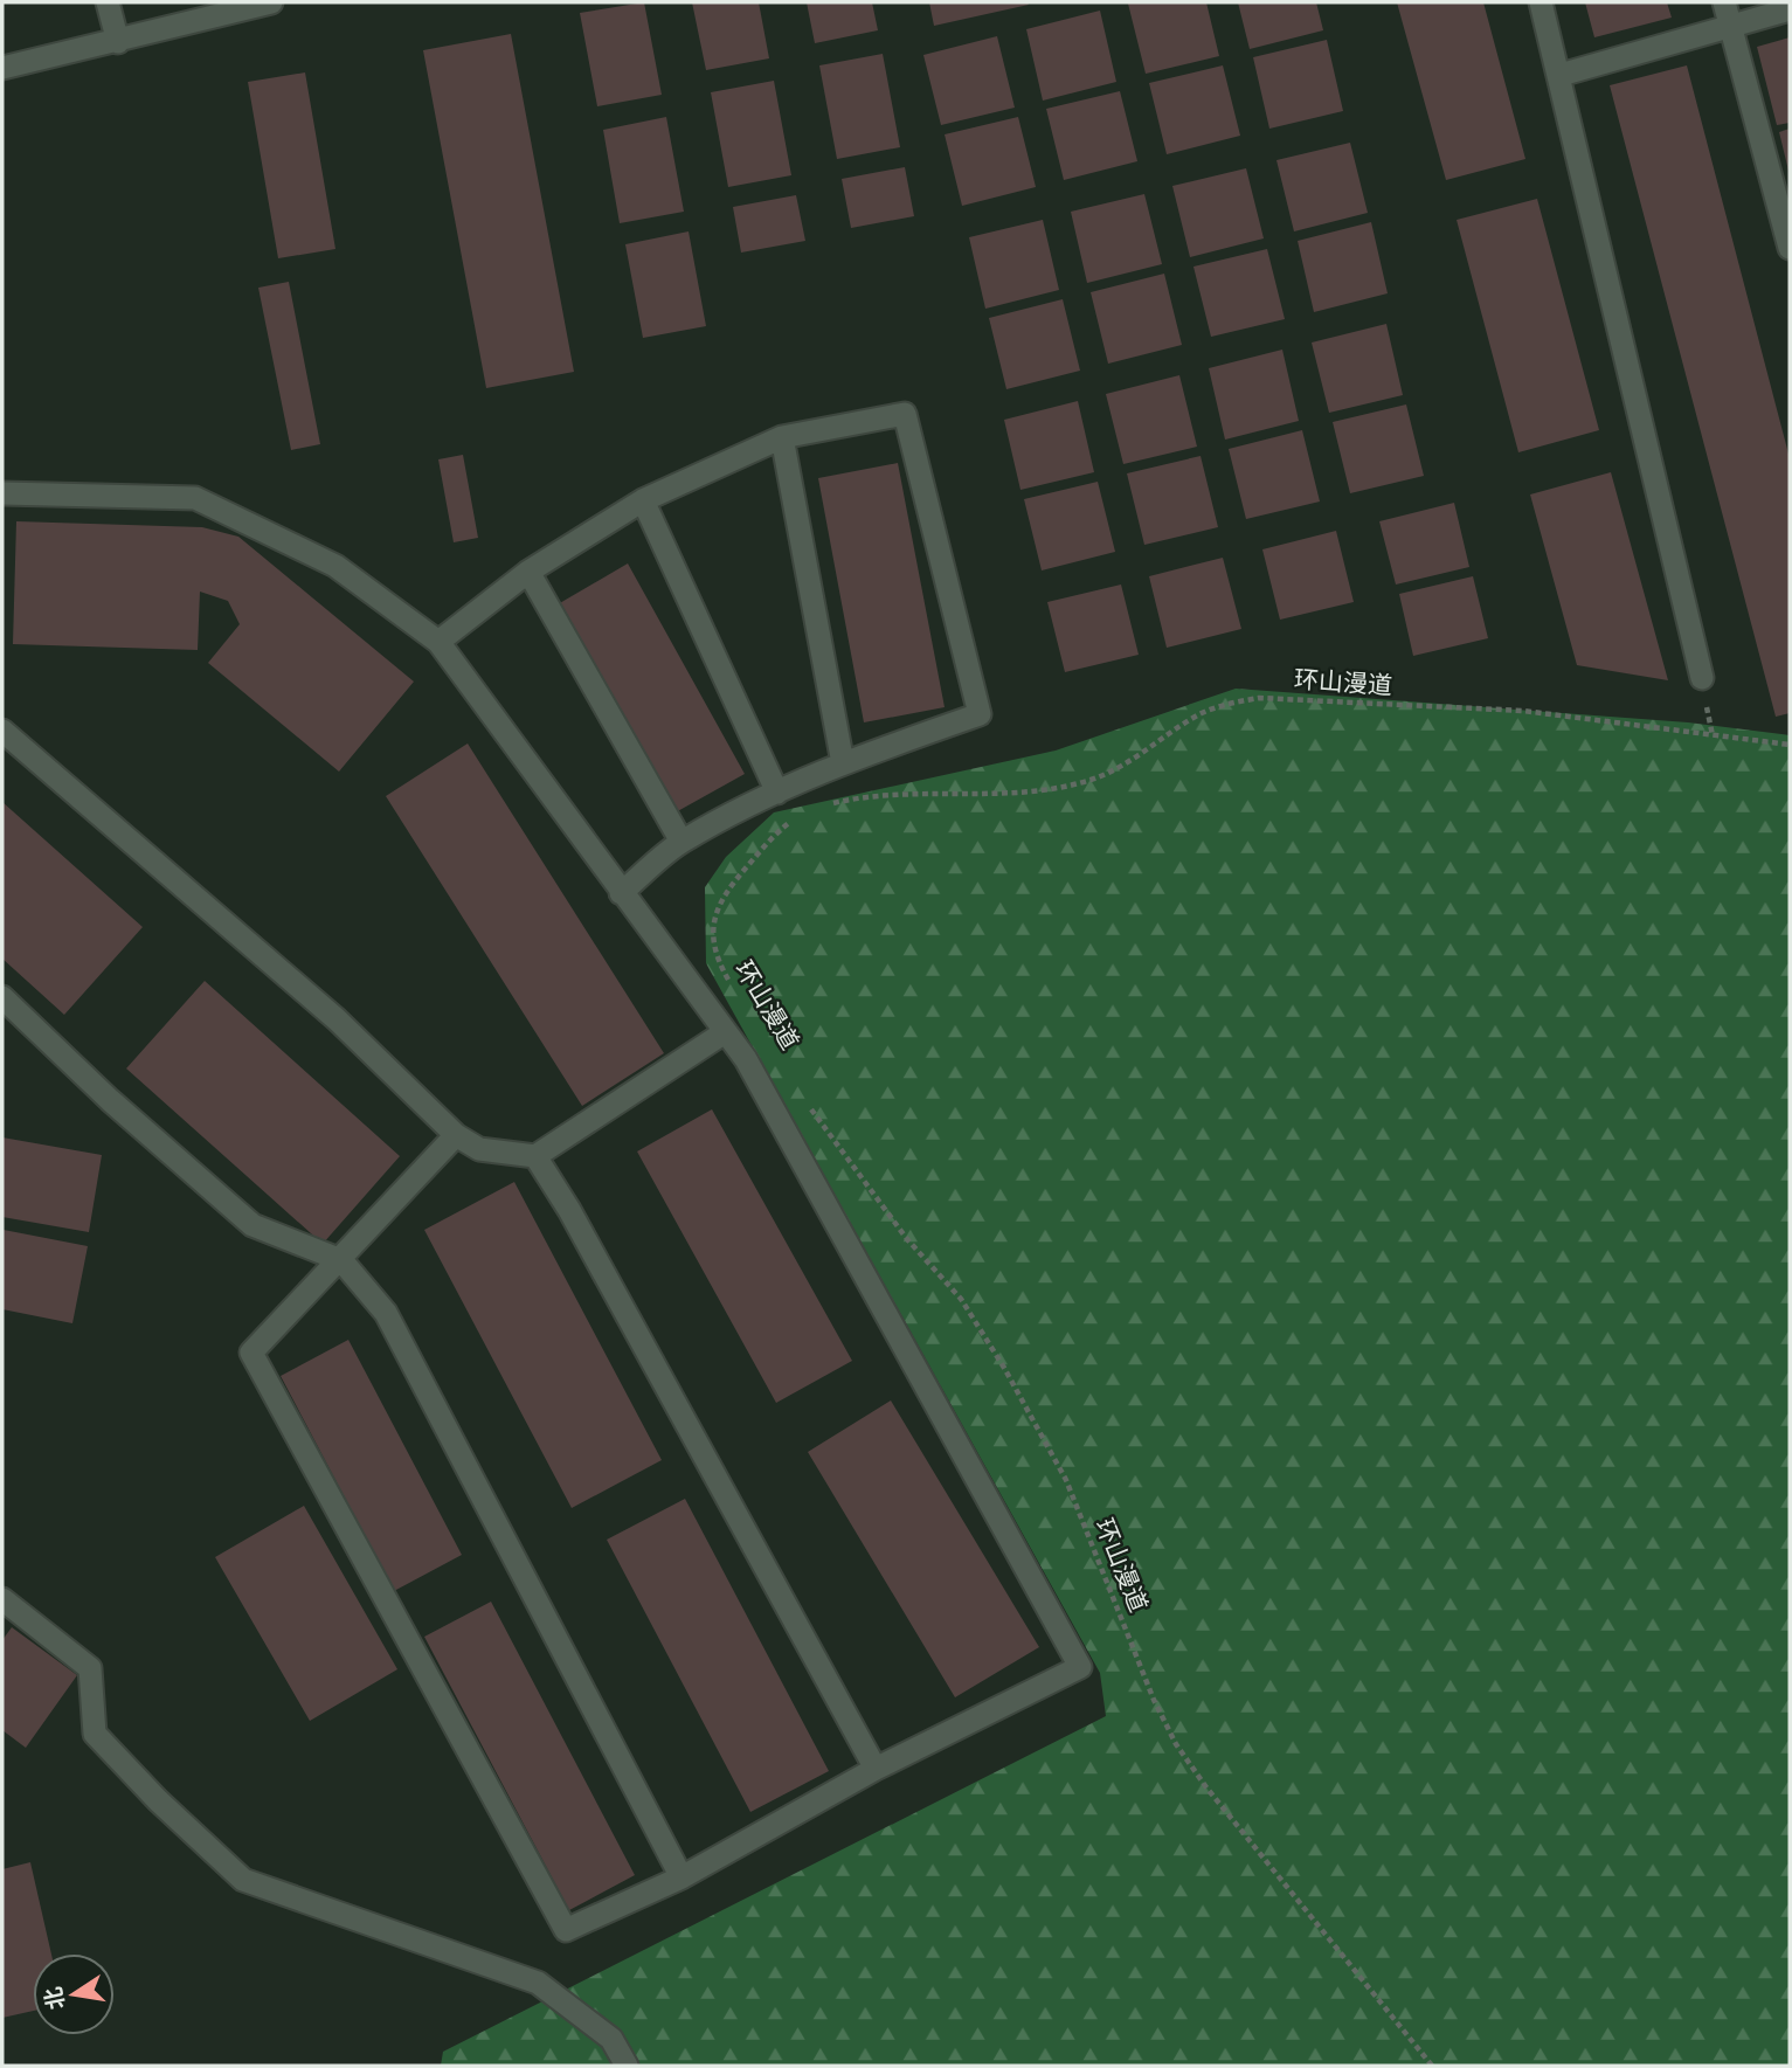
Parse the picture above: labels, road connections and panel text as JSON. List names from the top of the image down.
{
  "streets": {
    "path": ["环山漫道"]
  },
  "north": "left"
}
